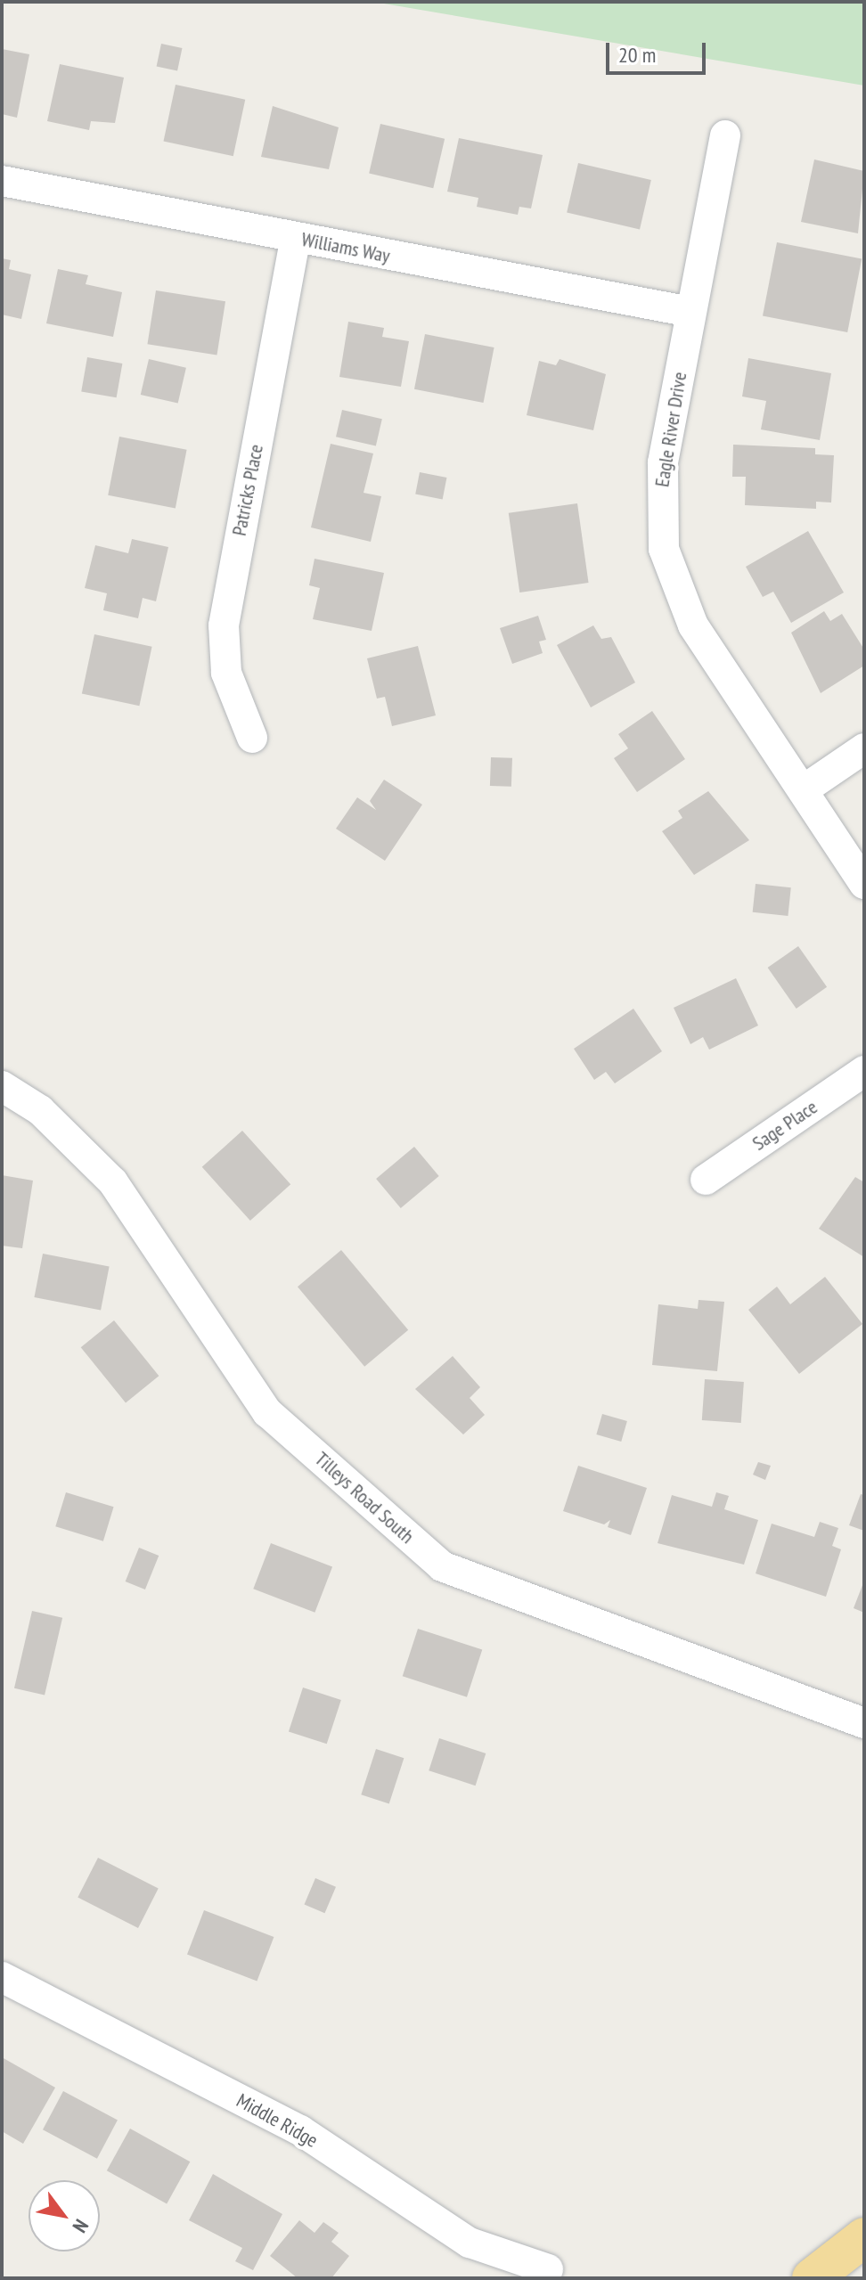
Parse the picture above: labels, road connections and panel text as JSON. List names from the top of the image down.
{
  "streets": {
    "street": [
      "Williams Way",
      "Eagle River Drive",
      "Patricks Place",
      "Sage Place",
      "Tilleys Road South",
      "Middle Ridge"
    ]
  },
  "crossings": [
    ["Williams Way", "Eagle River Drive"],
    ["Williams Way", "Patricks Place"]
  ],
  "scale_bar": "20 m",
  "north": "bottom right"
}
